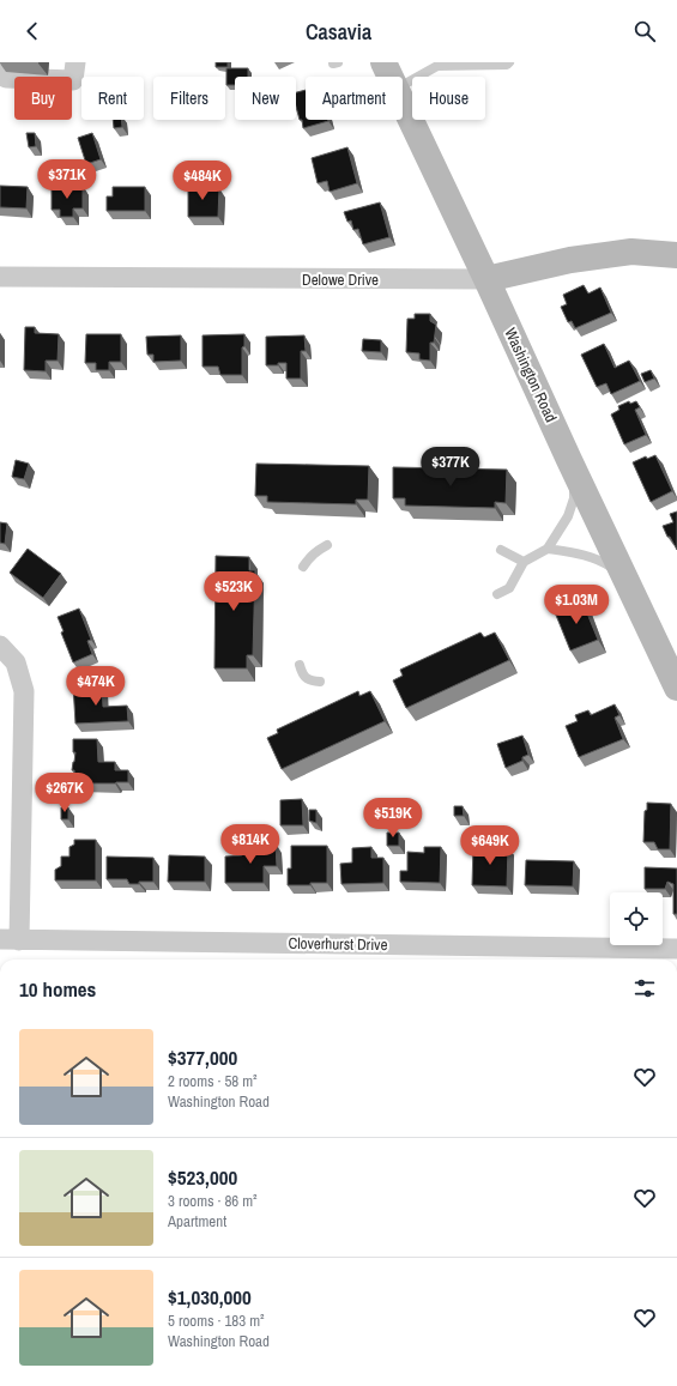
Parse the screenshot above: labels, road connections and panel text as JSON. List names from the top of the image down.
{
  "streets": {
    "street": ["Delowe Drive", "Washington Road", "Cloverhurst Drive"]
  },
  "crossings": [
    ["Delowe Drive", "Washington Road"]
  ],
  "page": {
    "header": "Casavia",
    "chip": [
      "Buy",
      "Rent",
      "Filters",
      "New",
      "Apartment",
      "House"
    ],
    "price": [
      "$371K",
      "$484K",
      "$377K",
      "$523K",
      "$1.03M",
      "$474K",
      "$267K",
      "$519K",
      "$814K",
      "$649K"
    ],
    "heading": "10 homes",
    "list": [
      {
        "name": "$377,000",
        "note": "2 rooms · 58 m² · Washington Road"
      },
      {
        "name": "$523,000",
        "note": "3 rooms · 86 m² · Apartment"
      },
      {
        "name": "$1,030,000",
        "note": "5 rooms · 183 m² · Washington Road"
      }
    ]
  }
}
